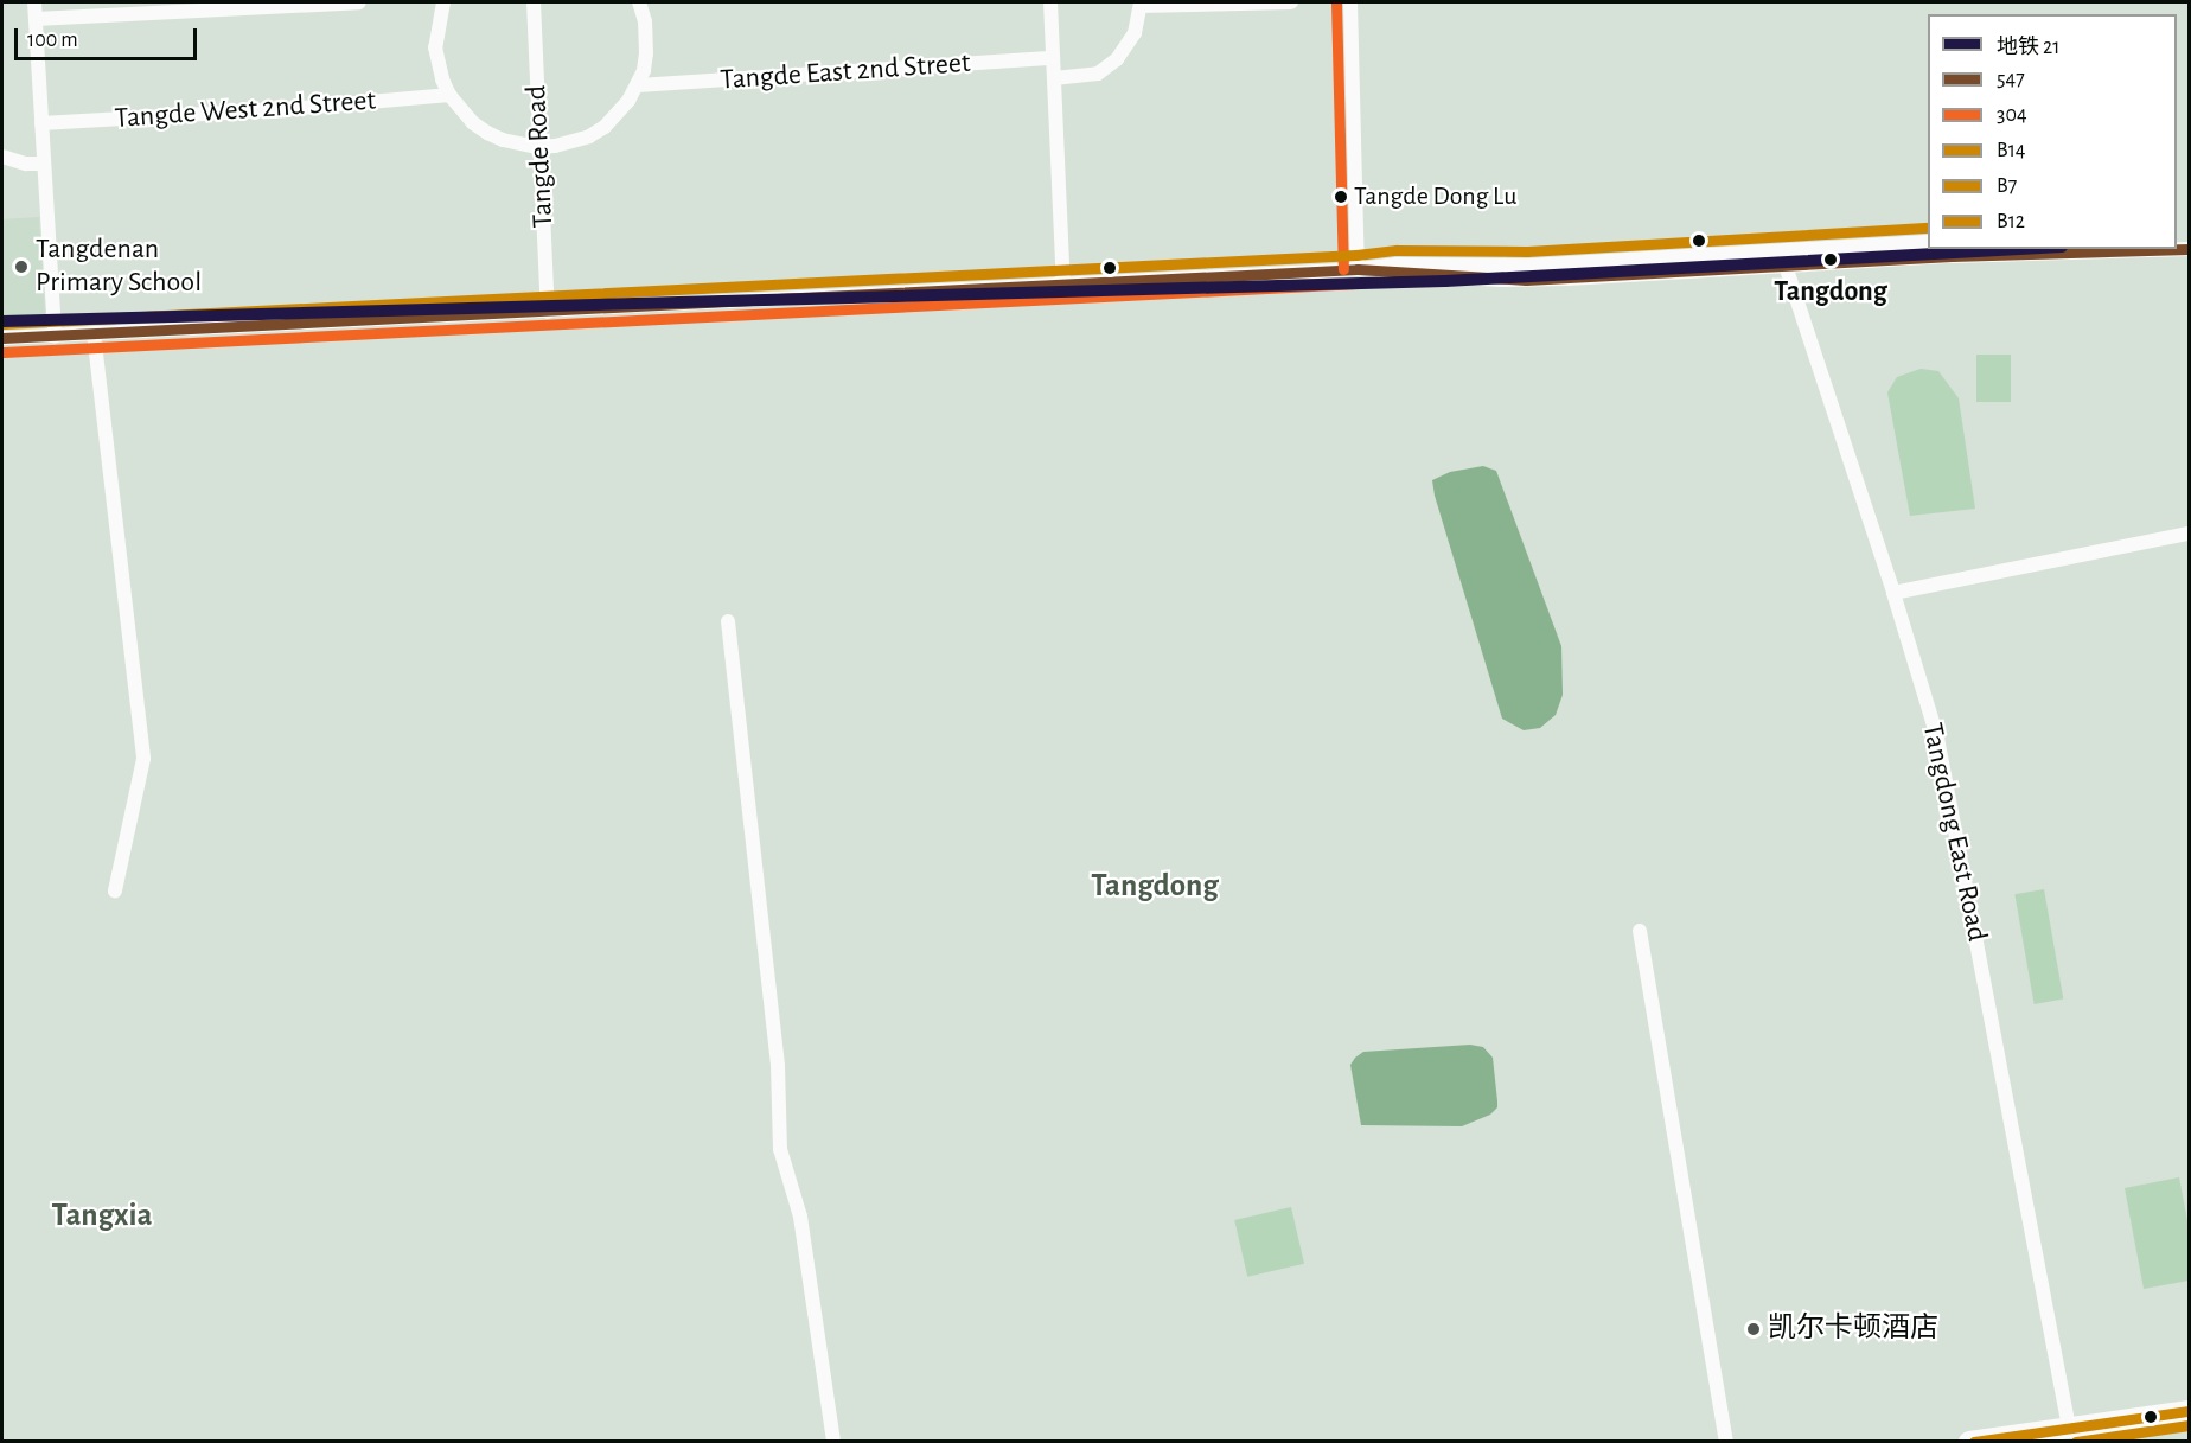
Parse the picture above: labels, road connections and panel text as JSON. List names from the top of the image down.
{
  "streets": {
    "street": [
      "Tangde East 2nd Street",
      "Tangde West 2nd Street",
      "Tangde Road",
      "Tangdong East Road"
    ]
  },
  "districts": ["Tangdong", "Tangxia"],
  "places": [
    "Tangde Dong Lu",
    "Tangdong",
    "Tangdenan Primary School",
    "凯尔卡顿酒店"
  ],
  "lines": [
    "transit line 304",
    "transit line B14",
    "metro line 21",
    "transit line 547",
    "transit line B7",
    "transit line B12"
  ],
  "legend": [
    "地铁 21",
    "547",
    "304",
    "B14",
    "B7",
    "B12"
  ],
  "scale_bar": "100 m"
}
